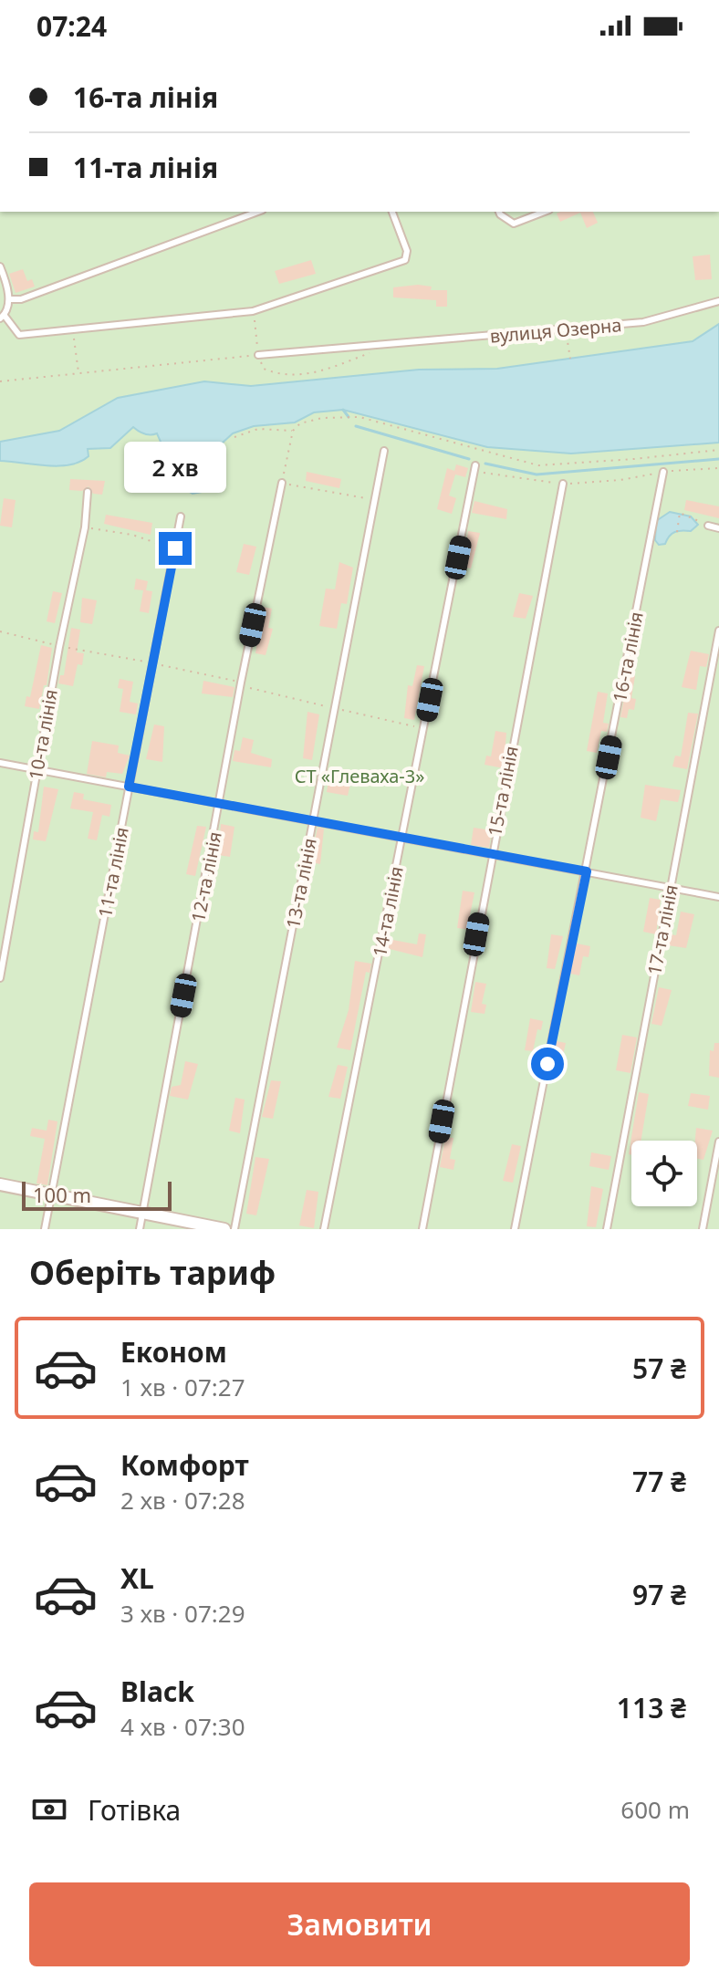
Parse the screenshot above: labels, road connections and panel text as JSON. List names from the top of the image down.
{
  "streets": {
    "lane": [
      "вулиця Озерна",
      "16-та лінія",
      "10-та лінія",
      "15-та лінія",
      "11-та лінія",
      "12-та лінія",
      "13-та лінія",
      "14-та лінія",
      "17-та лінія"
    ]
  },
  "parks": ["СТ «Глеваха-3»"],
  "scale_bar": "100 m",
  "page": {
    "status": "07:24",
    "banner": ["16-та лінія", "11-та лінія"],
    "bubble": "2 хв",
    "scale": "100 m",
    "heading": "Оберіть тариф",
    "list": [
      {
        "name": "Економ",
        "note": "1 хв · 07:27",
        "value": "57 ₴"
      },
      {
        "name": "Комфорт",
        "note": "2 хв · 07:28",
        "value": "77 ₴"
      },
      {
        "name": "XL",
        "note": "3 хв · 07:29",
        "value": "97 ₴"
      },
      {
        "name": "Black",
        "note": "4 хв · 07:30",
        "value": "113 ₴"
      }
    ],
    "pay": ["Готівка", "600 m"],
    "buttons": "Замовити"
  }
}
